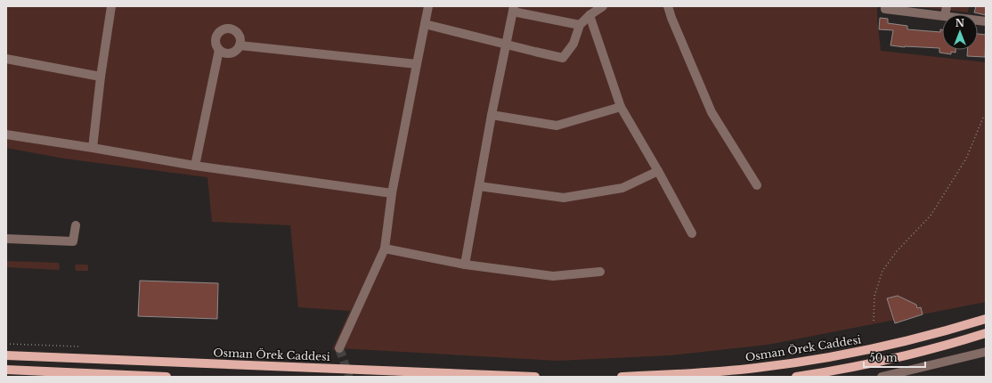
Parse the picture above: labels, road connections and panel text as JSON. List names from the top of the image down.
{
  "streets": {
    "main road": ["Osman Örek Caddesi"]
  },
  "scale_bar": "50 m",
  "north": "top"
}
